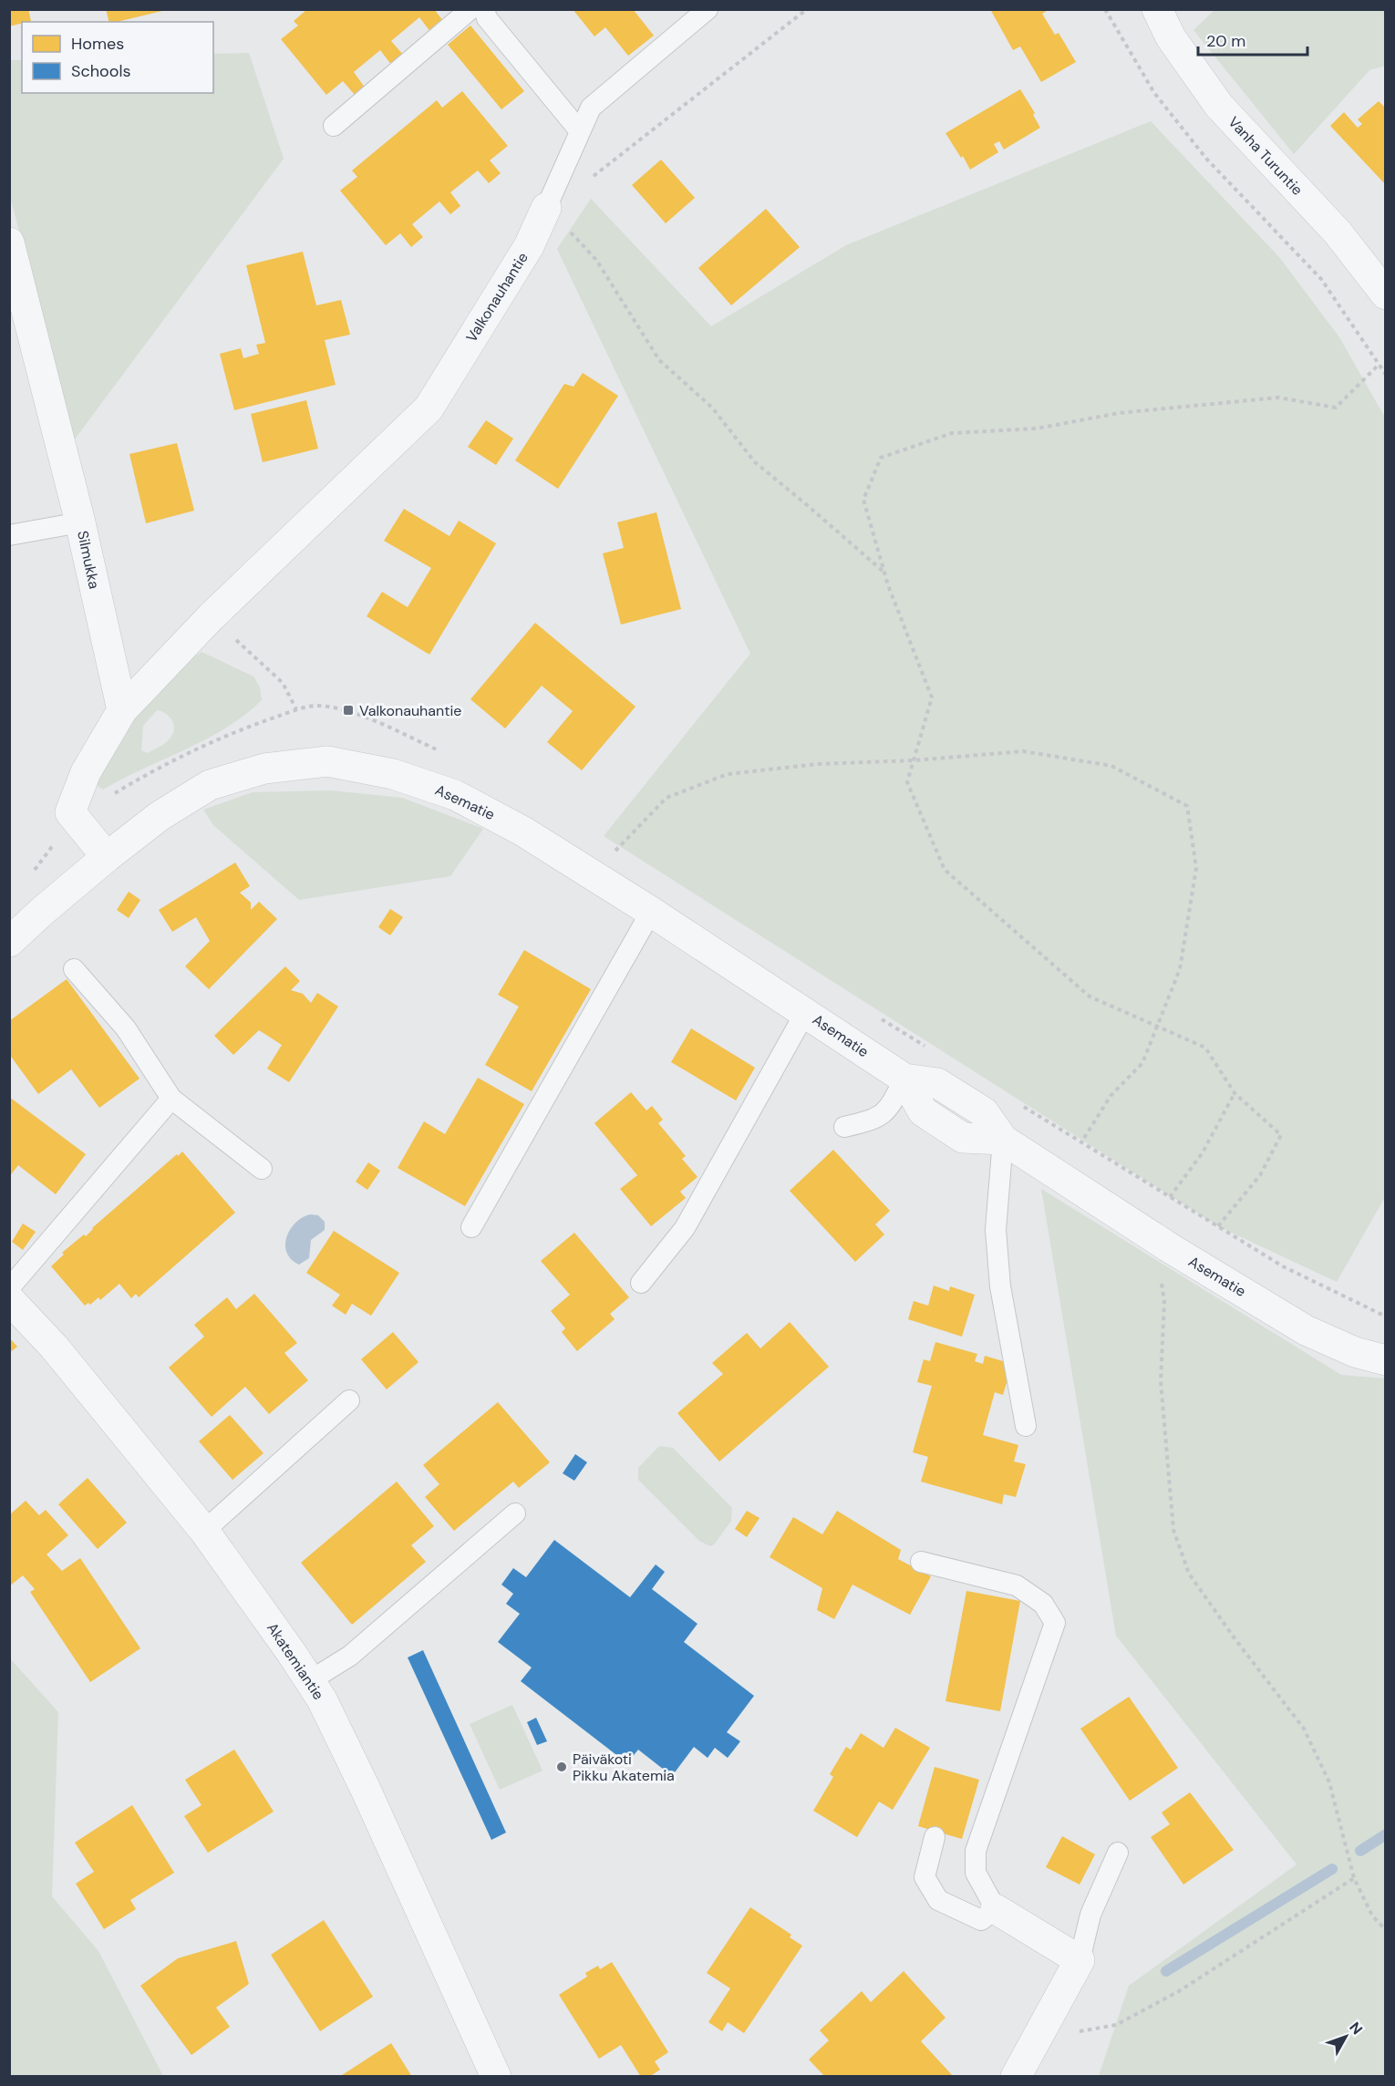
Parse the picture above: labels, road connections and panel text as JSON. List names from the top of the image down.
{
  "streets": {
    "street": [
      "Vanha Turuntie",
      "Valkonauhantie",
      "Silmukka",
      "Asematie",
      "Akatemiantie"
    ]
  },
  "crossings": [
    ["Valkonauhantie", "Silmukka"]
  ],
  "places": {
    "transit": ["Valkonauhantie"],
    "other": ["Päiväkoti Pikku Akatemia"]
  },
  "legend": ["Homes", "Schools"],
  "scale_bar": "20 m",
  "north": "top right"
}
